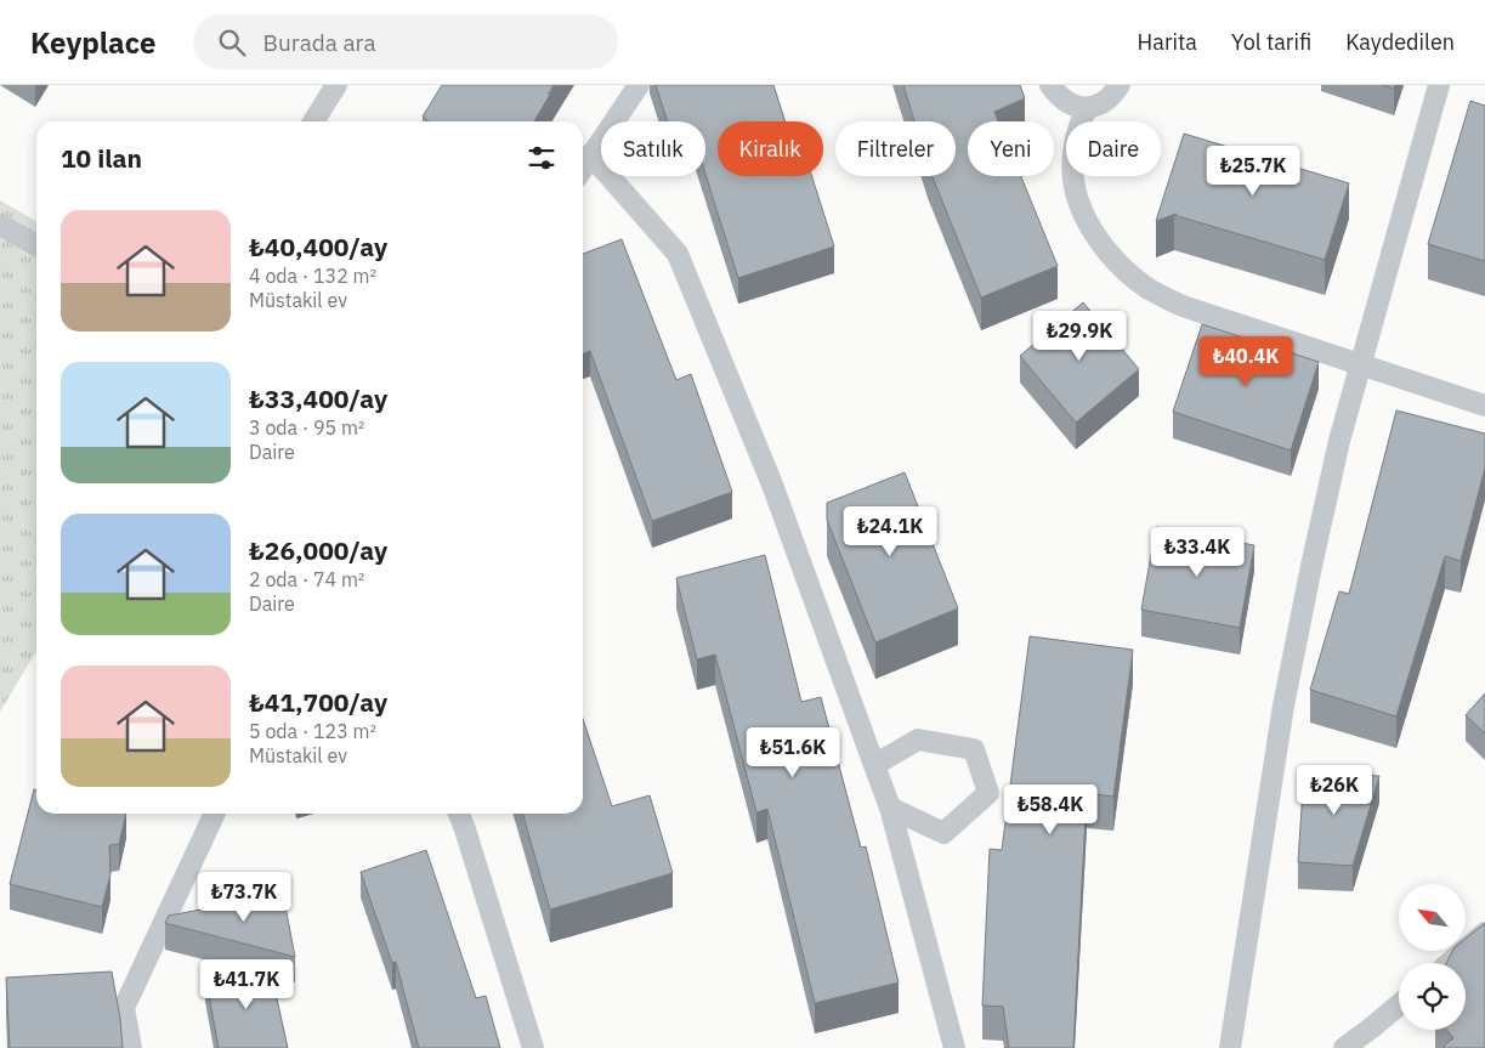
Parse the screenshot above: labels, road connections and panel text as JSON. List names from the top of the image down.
{
  "north": "top left",
  "page": {
    "header": "Keyplace",
    "search": "Burada ara",
    "nav": ["Harita", "Yol tarifi", "Kaydedilen"],
    "chip": [
      "Satılık",
      "Kiralık",
      "Filtreler",
      "Yeni",
      "Daire"
    ],
    "heading": "10 ilan",
    "price": [
      "₺25.7K",
      "₺29.9K",
      "₺40.4K",
      "₺24.1K",
      "₺33.4K",
      "₺51.6K",
      "₺26K",
      "₺58.4K",
      "₺73.7K",
      "₺41.7K"
    ],
    "list": [
      {
        "name": "₺40,400/ay",
        "note": "4 oda · 132 m² · Müstakil ev"
      },
      {
        "name": "₺33,400/ay",
        "note": "3 oda · 95 m² · Daire"
      },
      {
        "name": "₺26,000/ay",
        "note": "2 oda · 74 m² · Daire"
      },
      {
        "name": "₺41,700/ay",
        "note": "5 oda · 123 m² · Müstakil ev"
      }
    ]
  }
}
